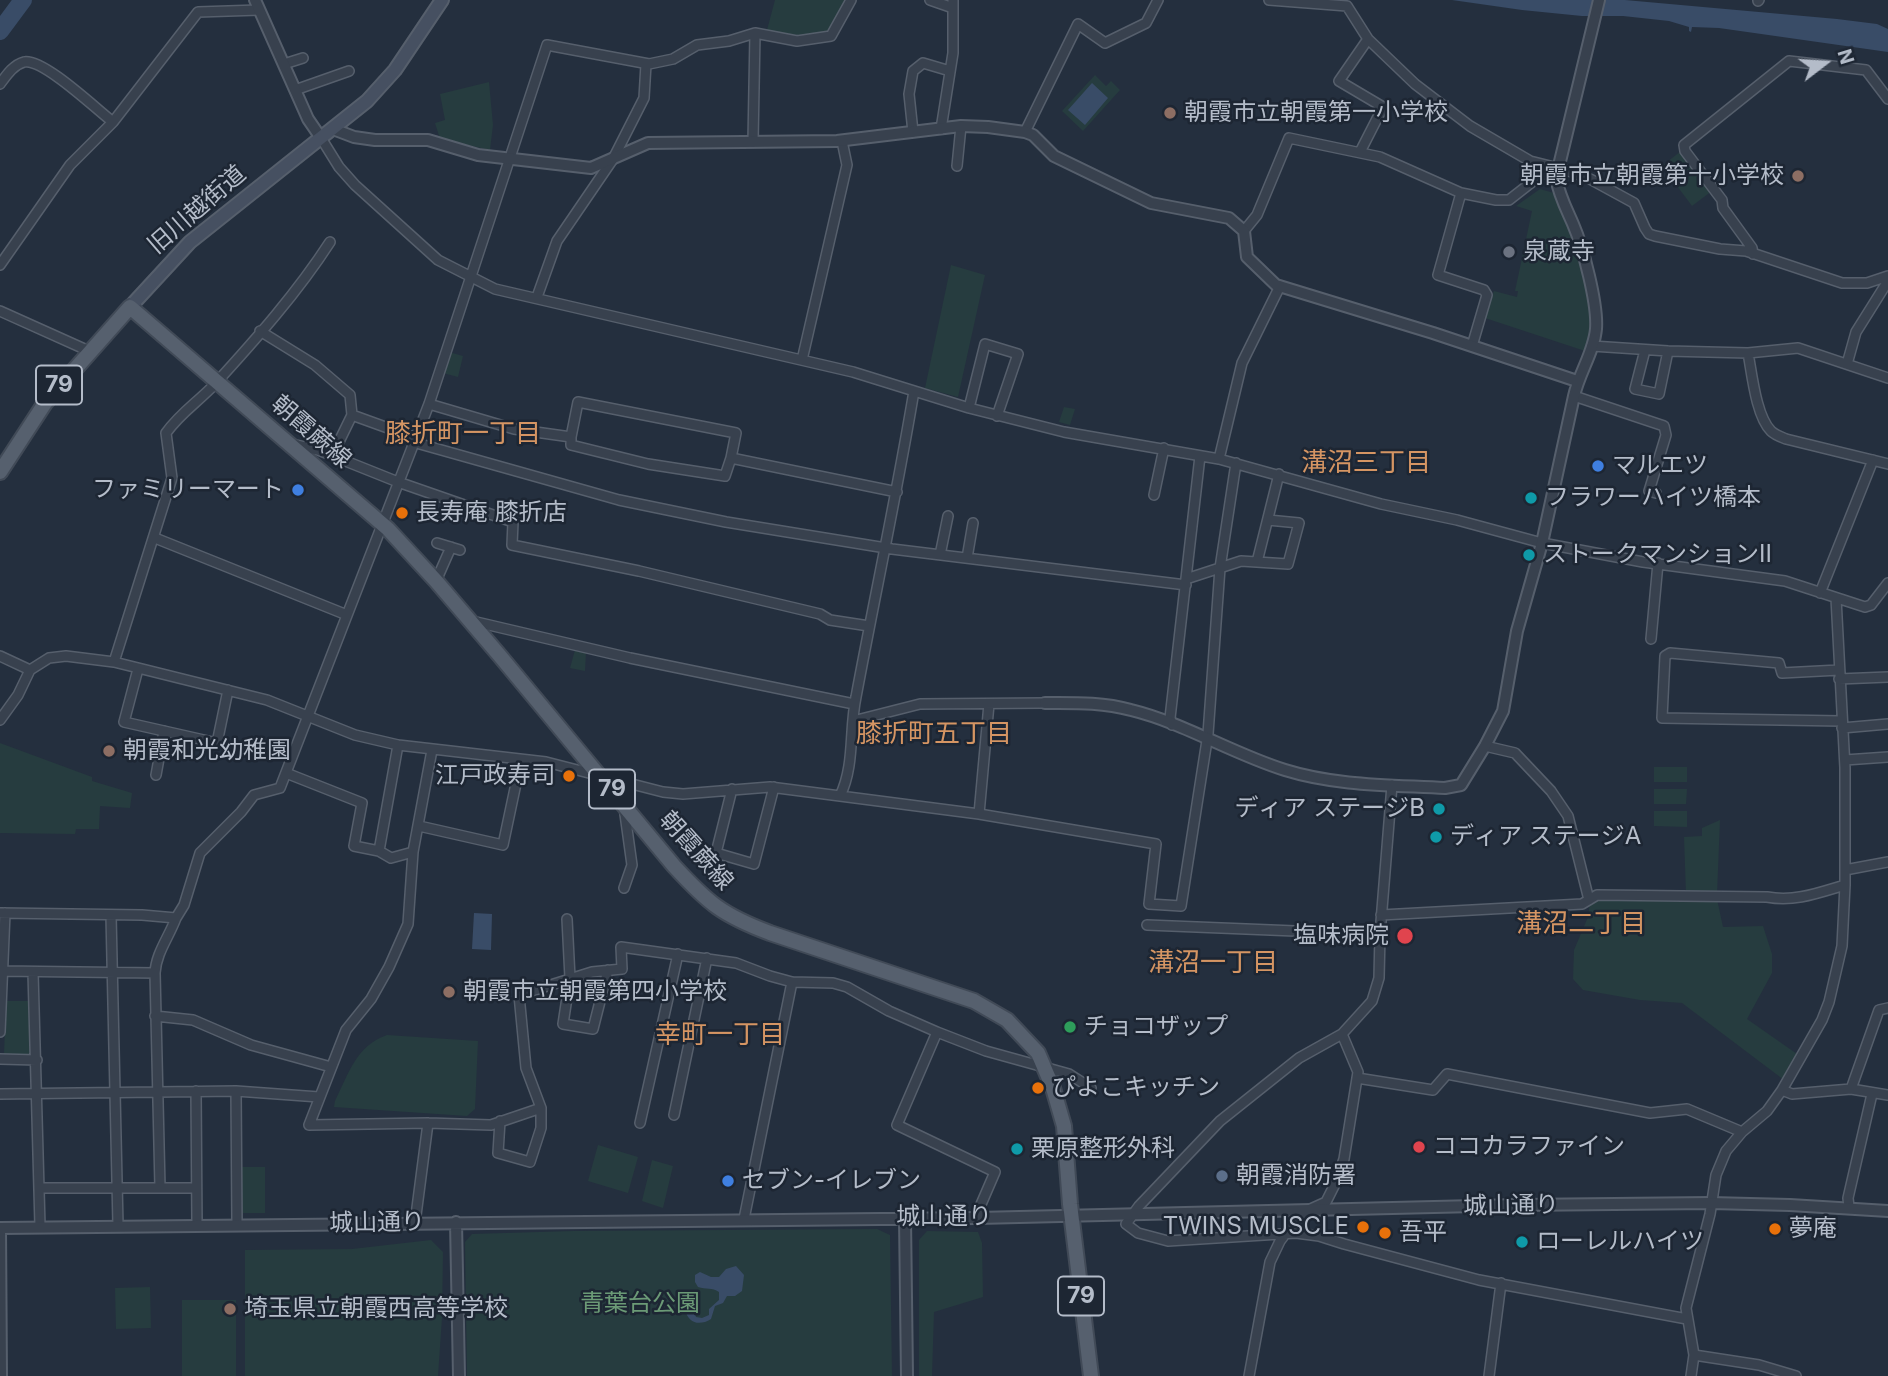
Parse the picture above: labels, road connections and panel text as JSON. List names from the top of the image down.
{
  "streets": {
    "main road": ["旧川越街道", "79", "朝霞蕨線"],
    "street": ["城山通り"]
  },
  "crossings": [
    ["旧川越街道", "朝霞蕨線"],
    ["朝霞蕨線", "城山通り"]
  ],
  "districts": [
    "膝折町一丁目",
    "溝沼三丁目",
    "膝折町五丁目",
    "溝沼二丁目",
    "溝沼一丁目",
    "幸町一丁目"
  ],
  "parks": ["青葉台公園"],
  "places": [
    "朝霞市立朝霞第一小学校",
    "朝霞市立朝霞第十小学校",
    "泉蔵寺",
    "マルエツ",
    "ファミリーマート",
    "フラワーハイツ橋本",
    "長寿庵 膝折店",
    "ストークマンションII",
    "朝霞和光幼稚園",
    "江戸政寿司",
    "ディア ステージB",
    "ディア ステージA",
    "塩味病院",
    "朝霞市立朝霞第四小学校",
    "チョコザップ",
    "ぴよこキッチン",
    "ココカラファイン",
    "栗原整形外科",
    "朝霞消防署",
    "セブン-イレブン",
    "TWINS MUSCLE",
    "夢庵",
    "吾平",
    "ローレルハイツ",
    "埼玉県立朝霞西高等学校"
  ],
  "north": "right"
}
